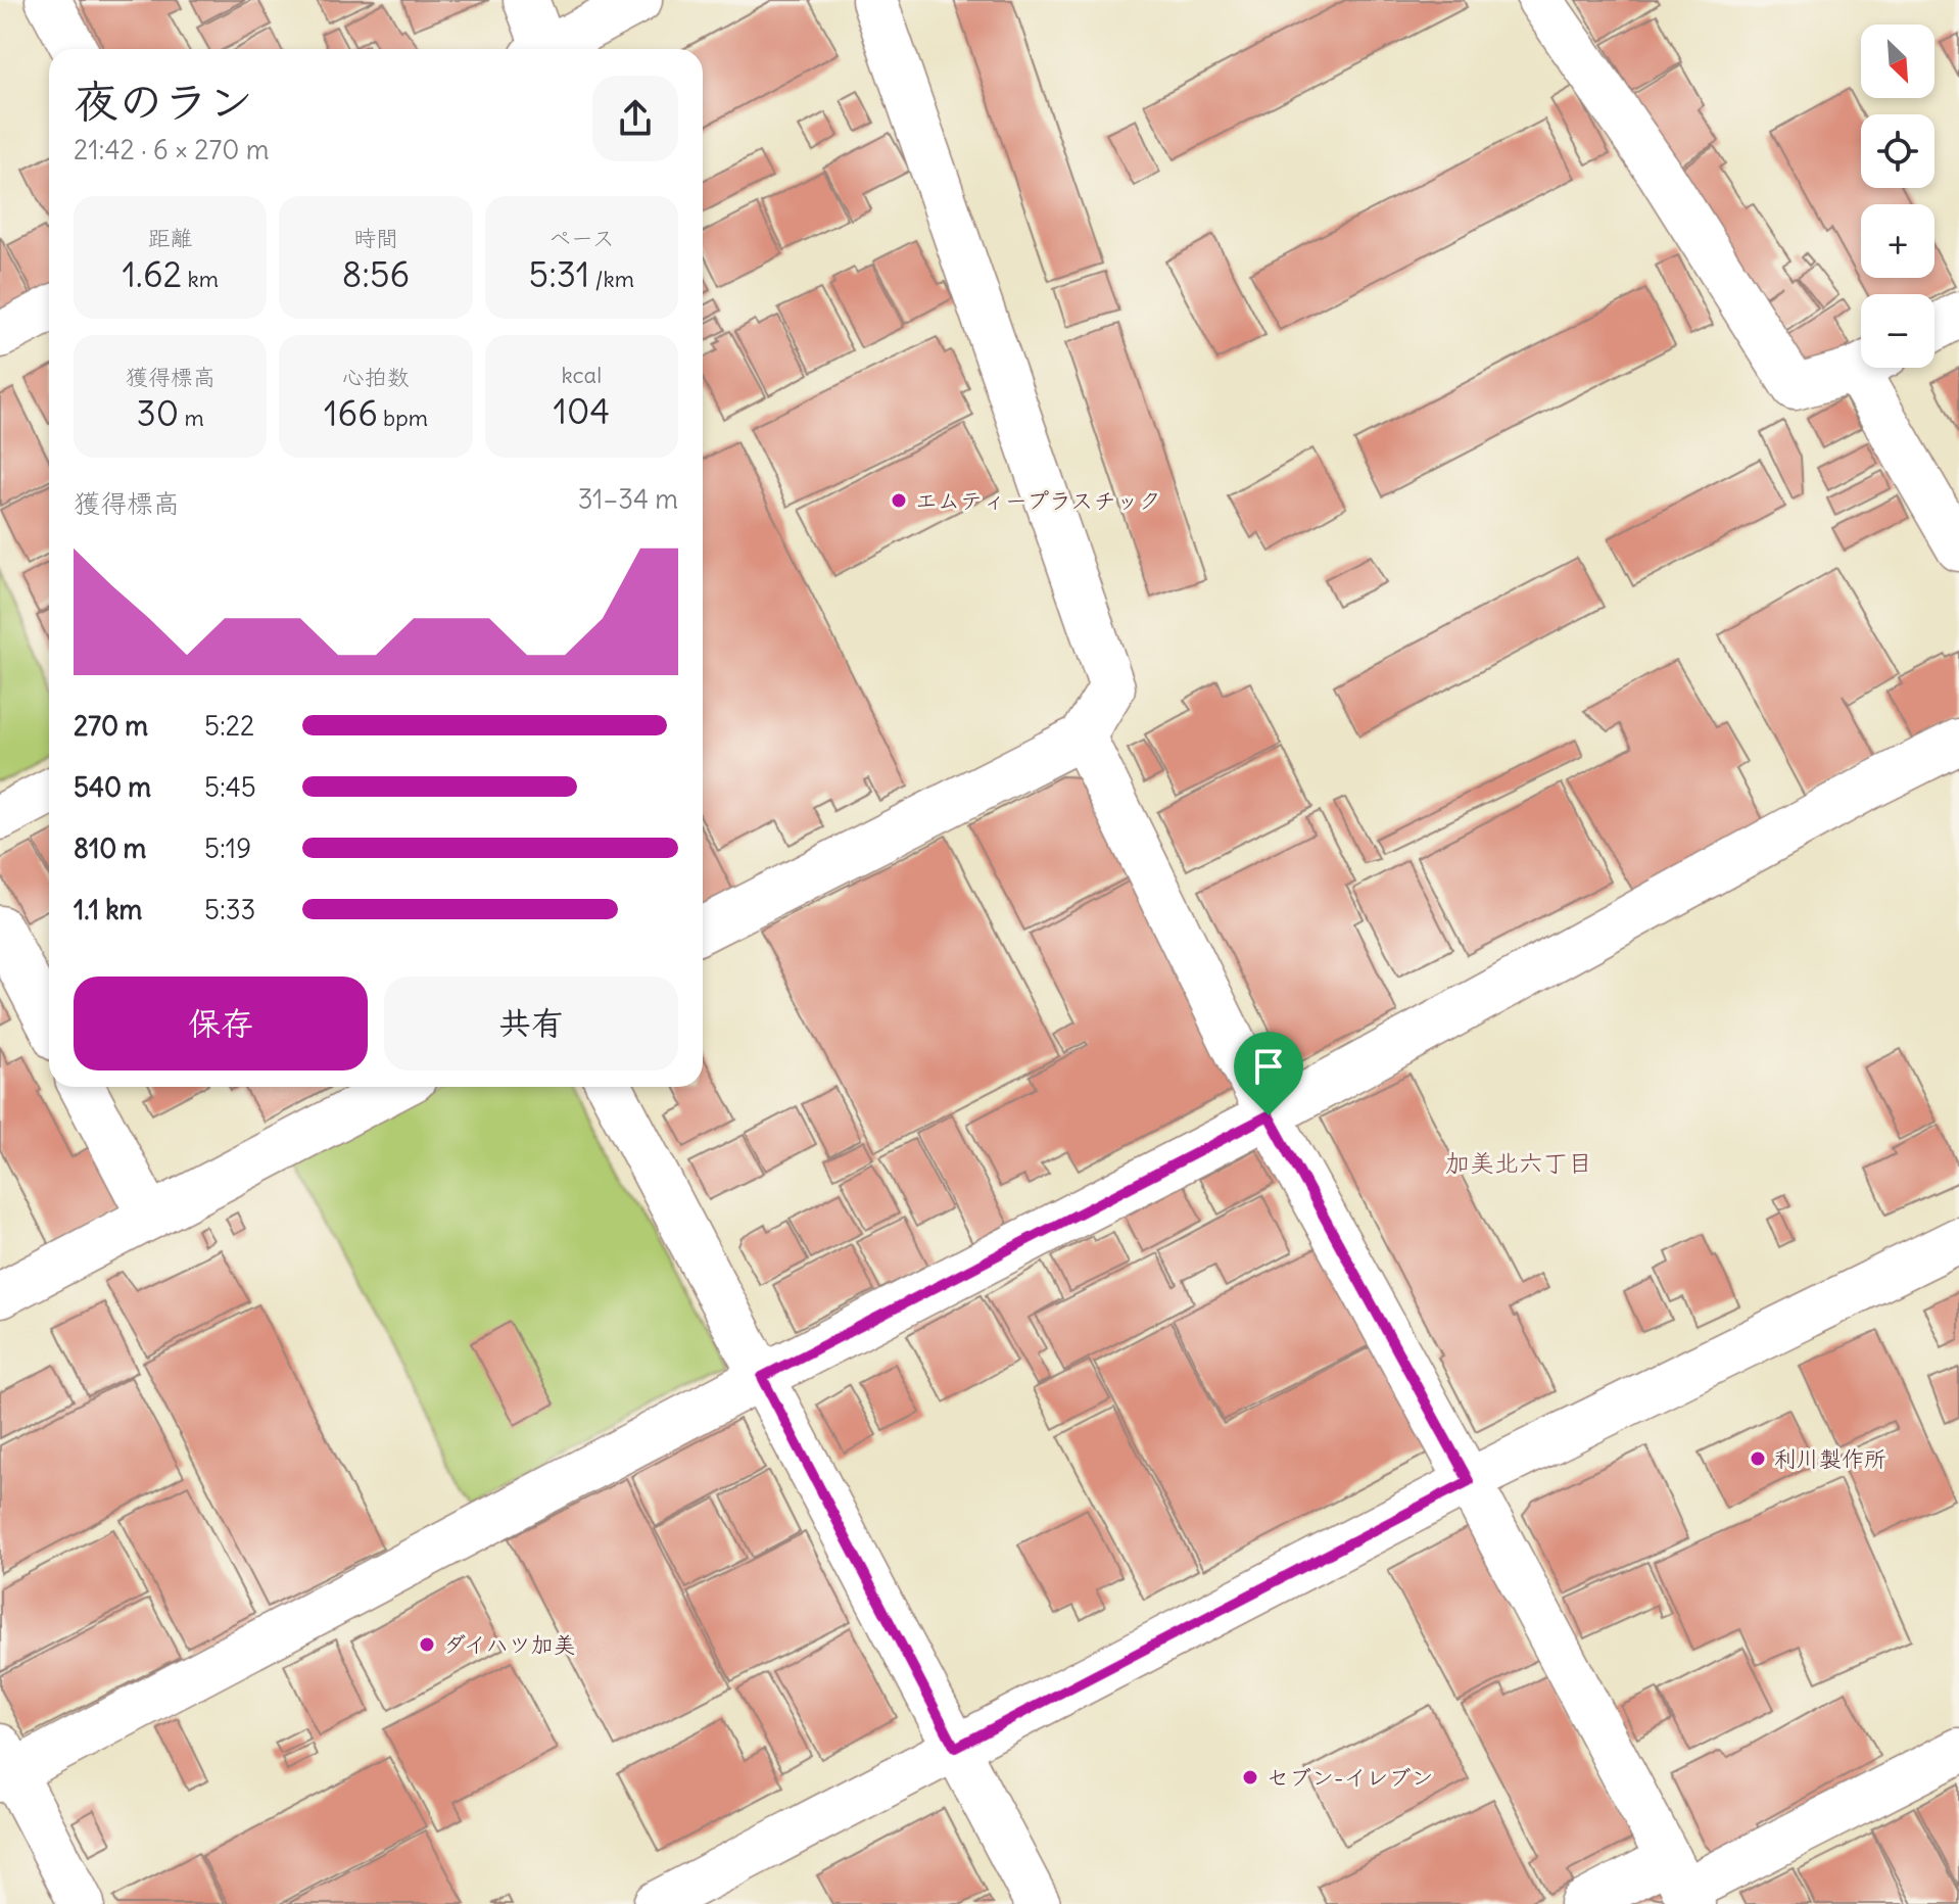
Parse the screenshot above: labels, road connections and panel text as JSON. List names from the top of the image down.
{
  "districts": ["加美北六丁目"],
  "places": [
    "エムティープラスチック",
    "利川製作所",
    "ダイハツ加美",
    "セブン-イレブン"
  ],
  "north": "bottom right",
  "page": {
    "map_buttons": ["+", "−"],
    "heading": ["夜のラン", "21:42 · 6 × 270 m"],
    "stats": [
      ["距離", "1.62 km"],
      ["時間", "8:56"],
      ["ペース", "5:31 /km"],
      ["獲得標高", "30 m"],
      ["心拍数", "166 bpm"],
      ["kcal", "104"]
    ],
    "chart": ["獲得標高", "31–34 m"],
    "list": [
      {
        "name": "270 m",
        "note": "5:22"
      },
      {
        "name": "540 m",
        "note": "5:45"
      },
      {
        "name": "810 m",
        "note": "5:19"
      },
      {
        "name": "1.1 km",
        "note": "5:33"
      }
    ],
    "buttons": ["保存", "共有"]
  }
}
